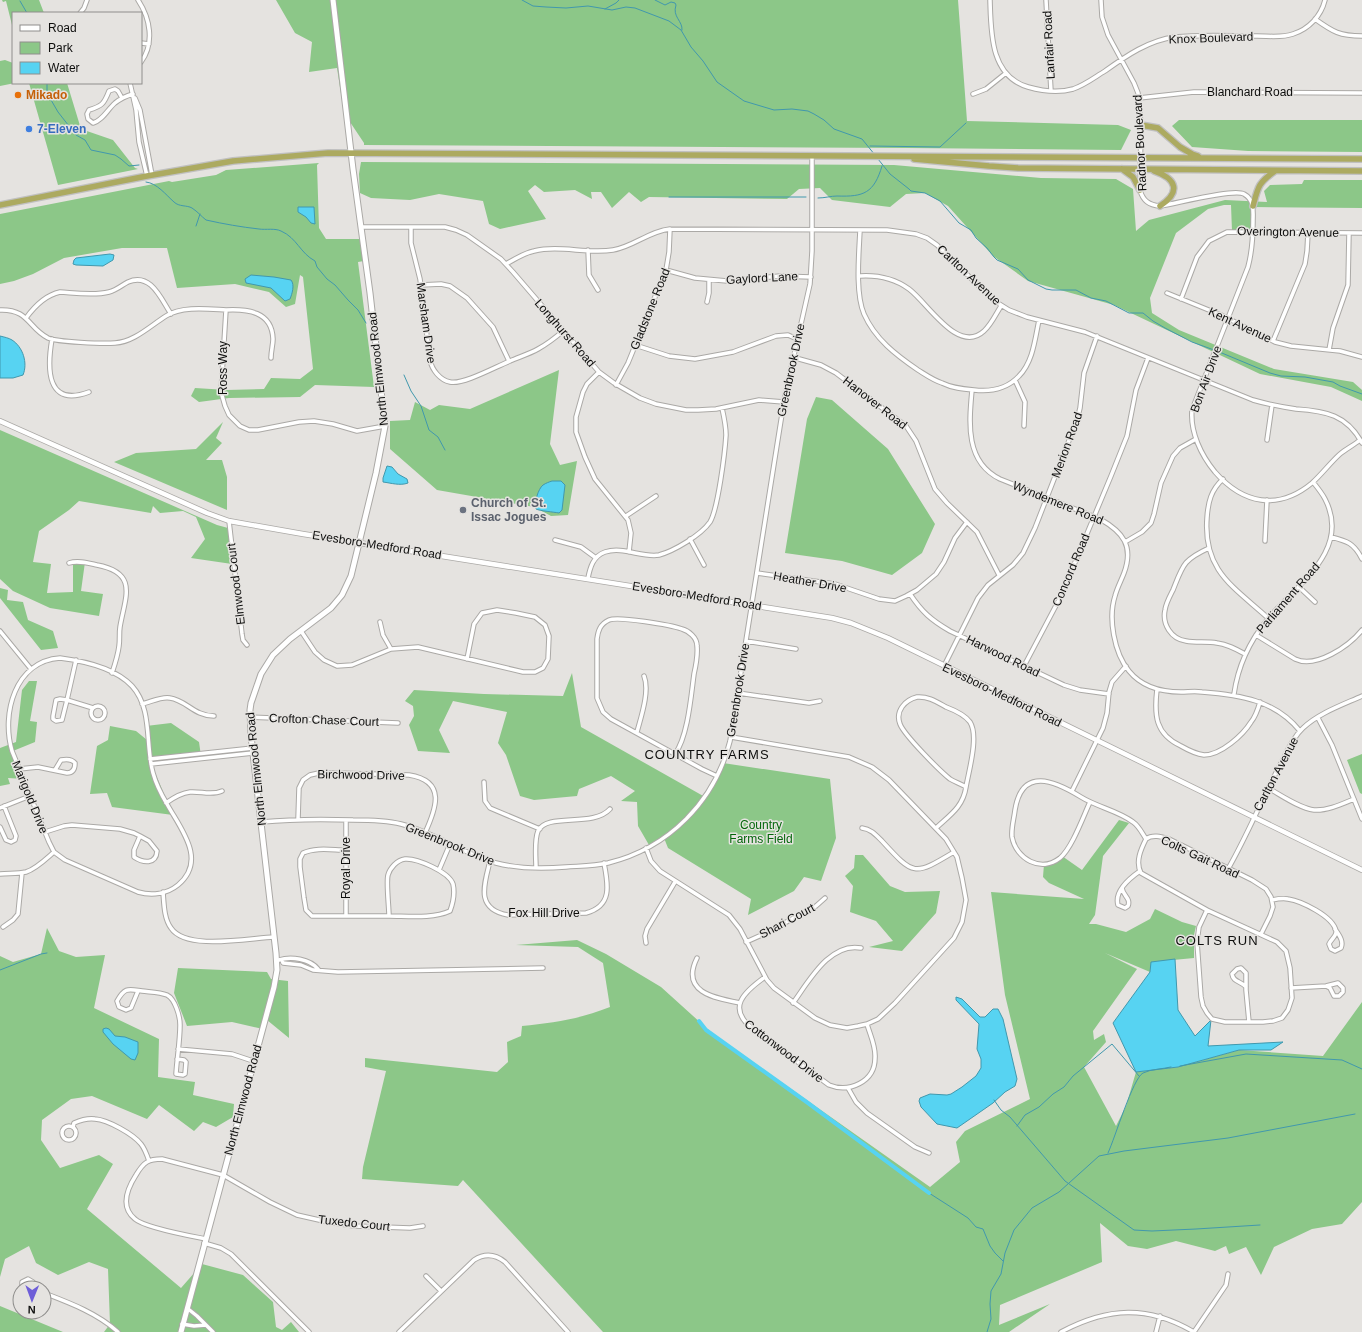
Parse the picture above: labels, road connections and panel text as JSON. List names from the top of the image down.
{
  "streets": {
    "main road": ["North Elmwood Road"],
    "street": [
      "Knox Boulevard",
      "Lanfair Road",
      "Blanchard Road",
      "Radnor Boulevard",
      "Overington Avenue",
      "Carlton Avenue",
      "Gaylord Lane",
      "Gladstone Road",
      "Marsham Drive",
      "Kent Avenue",
      "Longhurst Road",
      "Ross Way",
      "Greenbrook Drive",
      "Bon Air Drive",
      "Hanover Road",
      "Merion Road",
      "Wyndemere Road",
      "Evesboro-Medford Road",
      "Concord Road",
      "Heather Drive",
      "Elmwood Court",
      "Parliament Road",
      "Harwood Road",
      "Crofton Chase Court",
      "Birchwood Drive",
      "Marigold Drive",
      "Colts Gait Road",
      "Royal Drive",
      "Fox Hill Drive",
      "Shari Court",
      "Cottonwood Drive",
      "Tuxedo Court"
    ]
  },
  "crossings": [
    ["Knox Boulevard", "Lanfair Road"],
    ["Knox Boulevard", "Radnor Boulevard"],
    ["Blanchard Road", "Radnor Boulevard"],
    ["Overington Avenue", "Kent Avenue"],
    ["Overington Avenue", "Bon Air Drive"],
    ["Carlton Avenue", "Gladstone Road"],
    ["Carlton Avenue", "Longhurst Road"],
    ["Carlton Avenue", "Greenbrook Drive"],
    ["Carlton Avenue", "Bon Air Drive"],
    ["Carlton Avenue", "Merion Road"],
    ["Carlton Avenue", "Evesboro-Medford Road"],
    ["Carlton Avenue", "Concord Road"],
    ["Carlton Avenue", "Colts Gait Road"],
    ["Gaylord Lane", "Gladstone Road"],
    ["Gaylord Lane", "Greenbrook Drive"],
    ["Gladstone Road", "Longhurst Road"],
    ["Marsham Drive", "Longhurst Road"],
    ["Kent Avenue", "Bon Air Drive"],
    ["Longhurst Road", "North Elmwood Road"],
    ["Longhurst Road", "Greenbrook Drive"],
    ["Ross Way", "North Elmwood Road"],
    ["North Elmwood Road", "Greenbrook Drive"],
    ["North Elmwood Road", "Evesboro-Medford Road"],
    ["North Elmwood Road", "Crofton Chase Court"],
    ["North Elmwood Road", "Tuxedo Court"],
    ["Greenbrook Drive", "Hanover Road"],
    ["Greenbrook Drive", "Evesboro-Medford Road"],
    ["Greenbrook Drive", "Heather Drive"],
    ["Greenbrook Drive", "Birchwood Drive"],
    ["Greenbrook Drive", "Royal Drive"],
    ["Greenbrook Drive", "Fox Hill Drive"],
    ["Bon Air Drive", "Parliament Road"],
    ["Hanover Road", "Merion Road"],
    ["Hanover Road", "Heather Drive"],
    ["Merion Road", "Wyndemere Road"],
    ["Merion Road", "Evesboro-Medford Road"],
    ["Merion Road", "Harwood Road"],
    ["Wyndemere Road", "Concord Road"],
    ["Evesboro-Medford Road", "Elmwood Court"],
    ["Concord Road", "Harwood Road"],
    ["Heather Drive", "Harwood Road"]
  ],
  "districts": ["COUNTRY FARMS", "COLTS RUN"],
  "parks": ["Country Farms Field"],
  "places": ["Mikado", "7-Eleven", "Church of St. Issac Jogues"],
  "legend": ["Road", "Park", "Water"],
  "north": "bottom"
}
